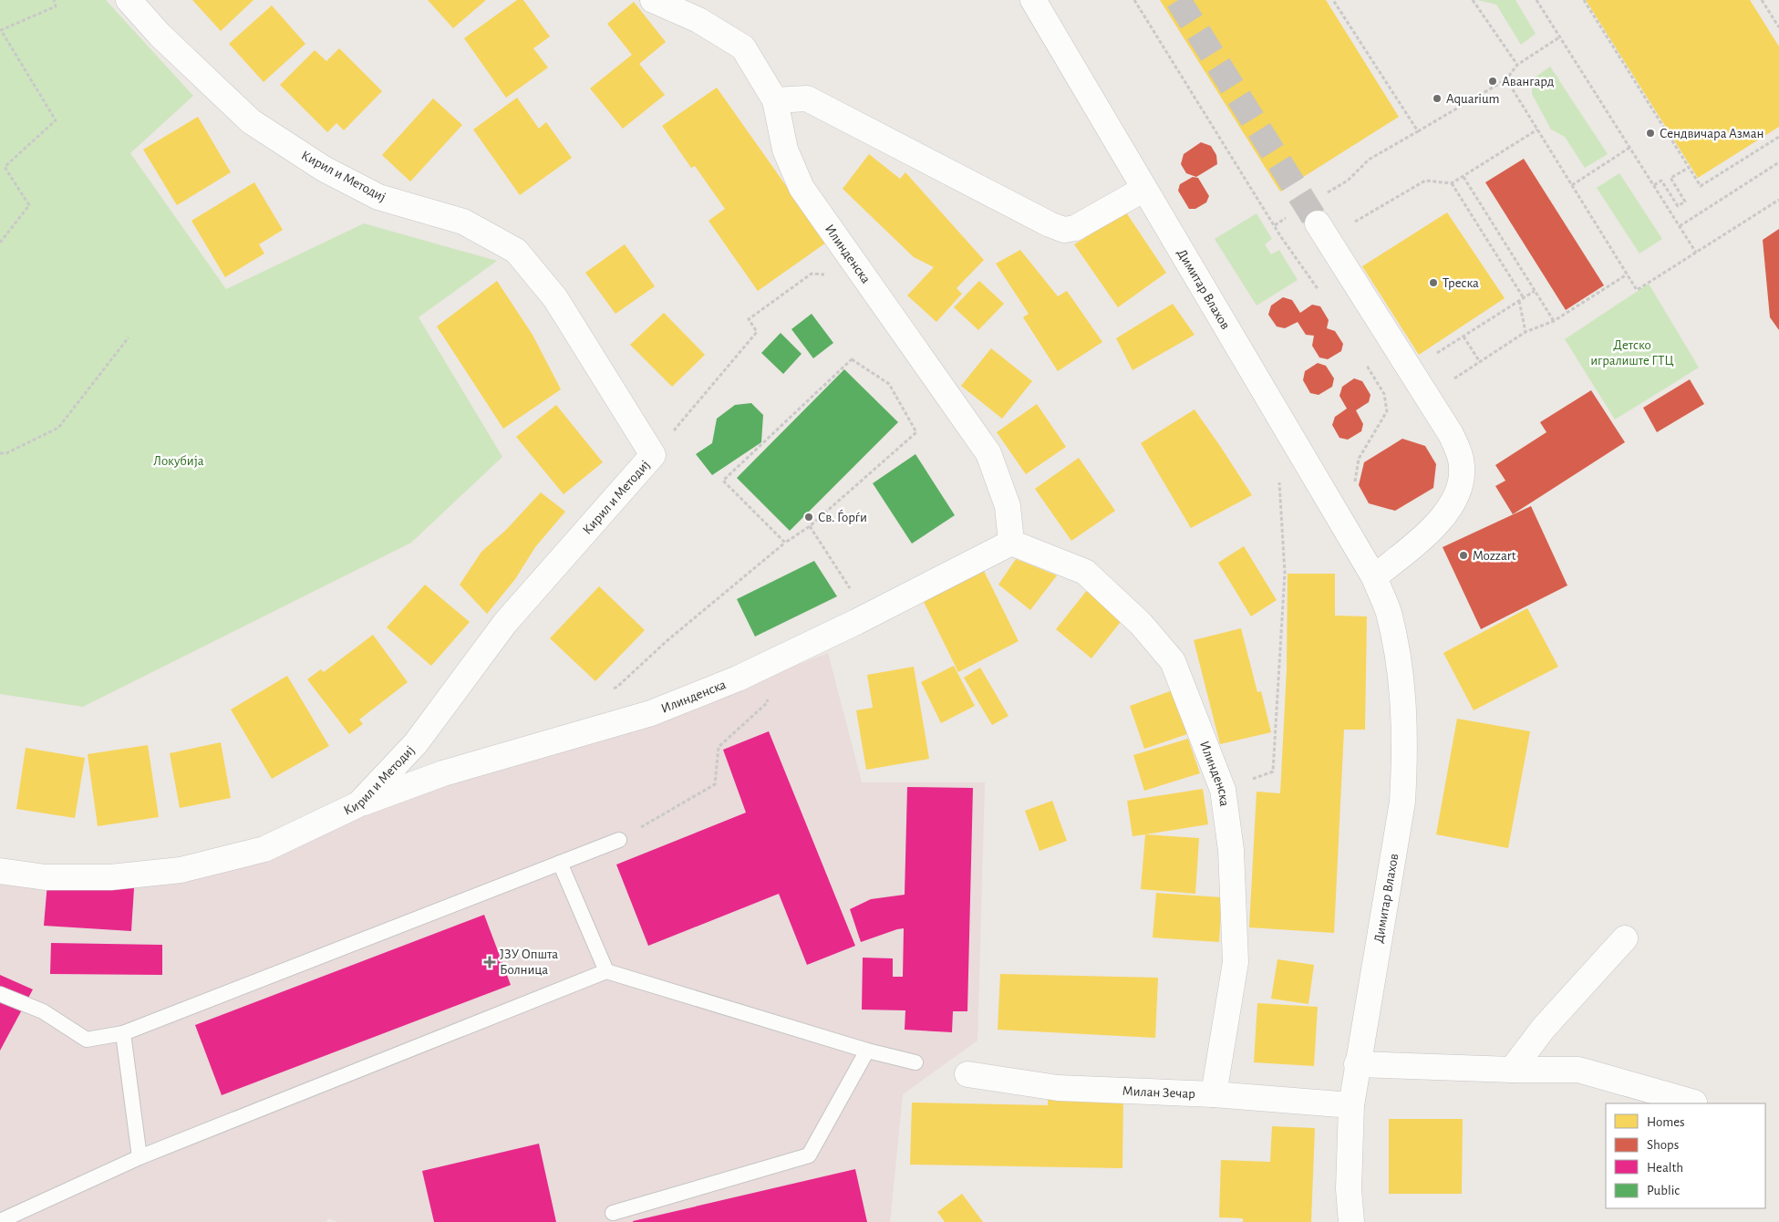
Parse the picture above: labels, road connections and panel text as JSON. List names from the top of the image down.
{
  "streets": {
    "street": [
      "Кирил и Методиј",
      "Илинденска",
      "Димитар Влахов",
      "Милан Зечар"
    ]
  },
  "crossings": [
    ["Кирил и Методиј", "Илинденска"],
    ["Илинденска", "Милан Зечар"],
    ["Димитар Влахов", "Милан Зечар"]
  ],
  "parks": ["Детско игралиште ГТЦ", "Локубија"],
  "places": {
    "other": [
      "Авангард",
      "Aquarium",
      "Сендвичара Азман",
      "Треска",
      "Св. Ѓорѓи",
      "Mozzart"
    ],
    "health": ["ЈЗУ Општа Болница"]
  },
  "legend": [
    "Homes",
    "Shops",
    "Health",
    "Public"
  ]
}
